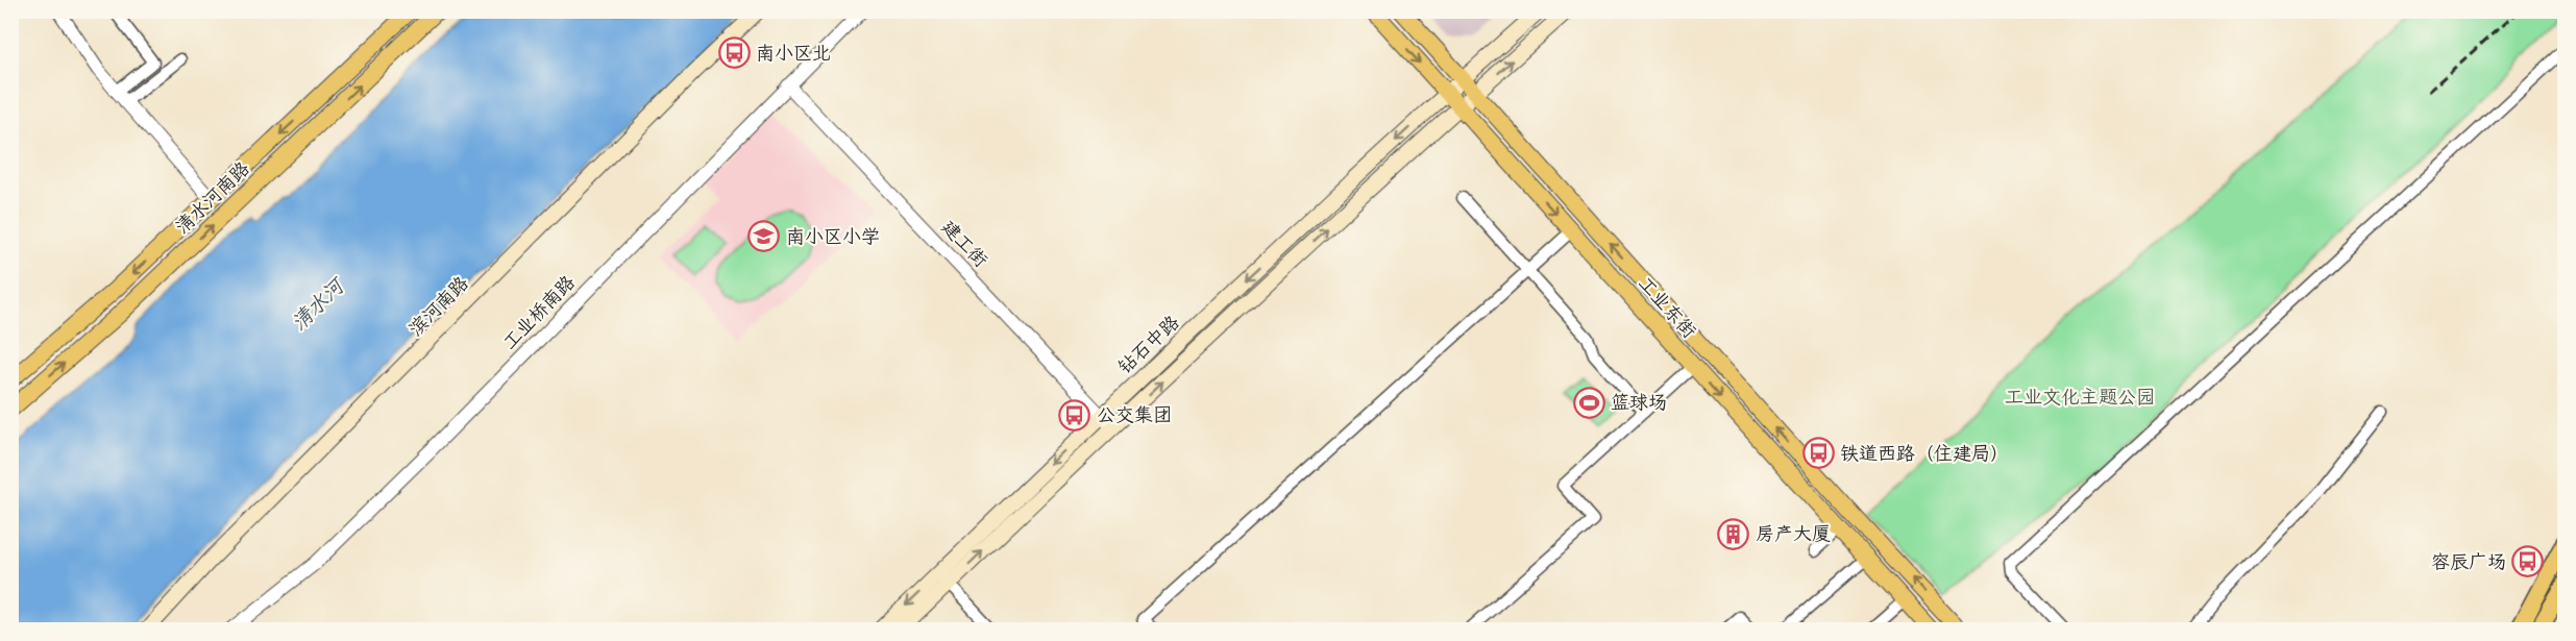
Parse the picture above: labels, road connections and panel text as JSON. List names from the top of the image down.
{
  "streets": {
    "main road": [
      "清水河南路",
      "滨河南路",
      "工业东街",
      "钻石中路"
    ],
    "street": ["建工街", "工业桥南路"]
  },
  "crossings": [
    ["建工街", "工业桥南路"],
    ["建工街", "钻石中路"],
    ["工业东街", "钻石中路"]
  ],
  "water": ["清水河"],
  "parks": ["工业文化主题公园"],
  "places": {
    "bus stop": [
      "南小区北",
      "公交集团",
      "铁道西路（住建局）",
      "容辰广场"
    ],
    "school or university": ["南小区小学"],
    "sports": ["篮球场"],
    "building": ["房产大厦"]
  }
}
